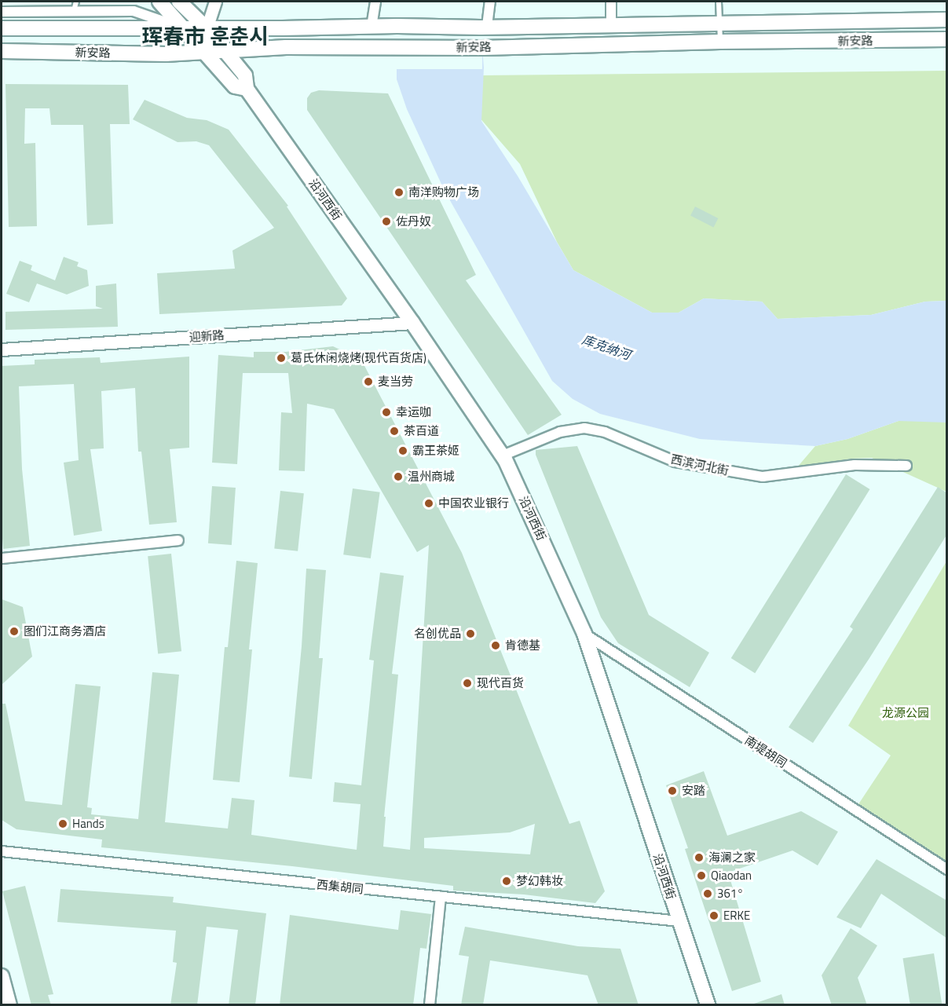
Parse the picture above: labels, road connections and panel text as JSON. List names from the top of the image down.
{
  "streets": {
    "main road": ["新安路", "沿河西街"],
    "street": [
      "迎新路",
      "西滨河北街",
      "南堤胡同",
      "西集胡同"
    ]
  },
  "crossings": [
    ["新安路", "沿河西街"],
    ["沿河西街", "迎新路"],
    ["沿河西街", "西滨河北街"],
    ["沿河西街", "南堤胡同"],
    ["沿河西街", "西集胡同"]
  ],
  "districts": ["珲春市 훈춘시"],
  "water": ["库克纳河"],
  "parks": ["龙源公园"],
  "places": [
    "南洋购物广场",
    "佐丹奴",
    "葛氏休闲烧烤(现代百货店)",
    "麦当劳",
    "幸运咖",
    "茶百道",
    "霸王茶姬",
    "温州商城",
    "中国农业银行",
    "图们江商务酒店",
    "名创优品",
    "肯德基",
    "现代百货",
    "安踏",
    "Hands",
    "海澜之家",
    "Qiaodan",
    "梦幻韩妆",
    "361°",
    "ERKE"
  ]
}
